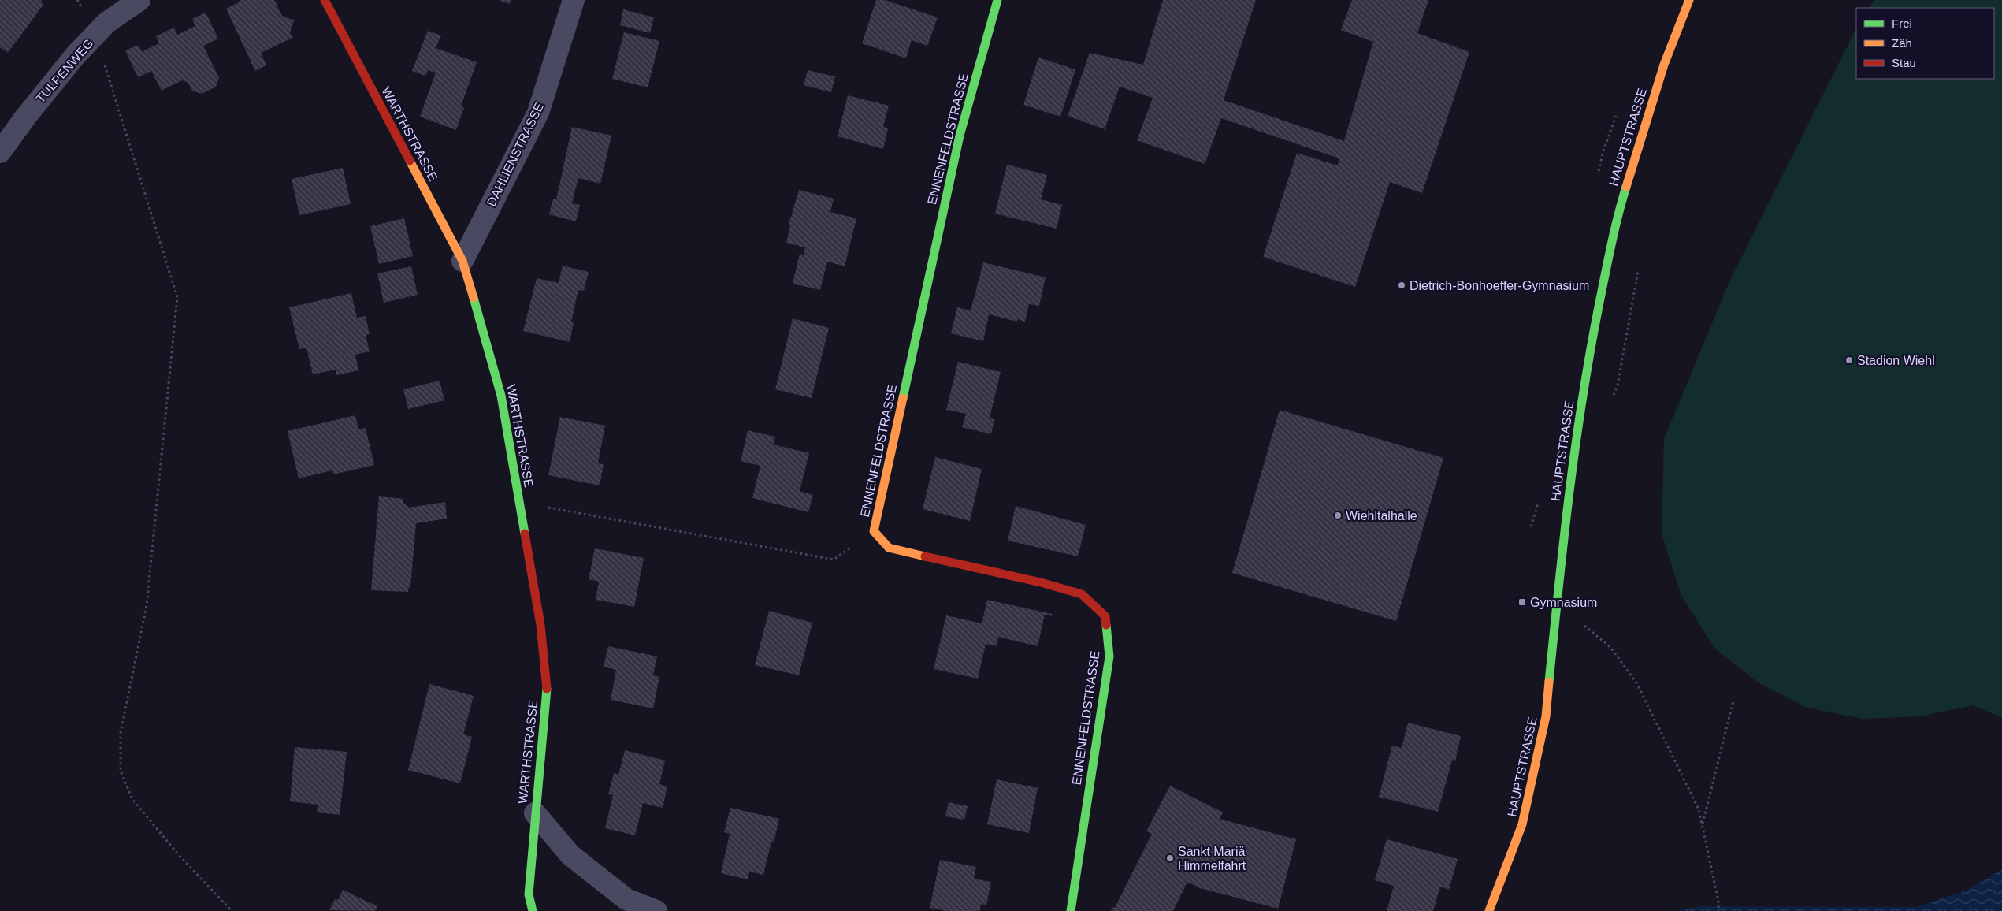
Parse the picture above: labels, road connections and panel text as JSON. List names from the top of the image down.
{
  "streets": {
    "street": [
      "TULPENWEG",
      "WARTHSTRASSE",
      "HAUPTSTRASSE",
      "ENNENFELDSTRASSE",
      "DAHLIENSTRASSE"
    ]
  },
  "crossings": [
    ["WARTHSTRASSE", "DAHLIENSTRASSE"]
  ],
  "places": {
    "other": [
      "Dietrich-Bonhoeffer-Gymnasium",
      "Stadion Wiehl",
      "Wiehltalhalle",
      "Sankt Mariä Himmelfahrt"
    ],
    "transit": ["Gymnasium"]
  },
  "legend": ["Frei", "Zäh", "Stau"]
}
